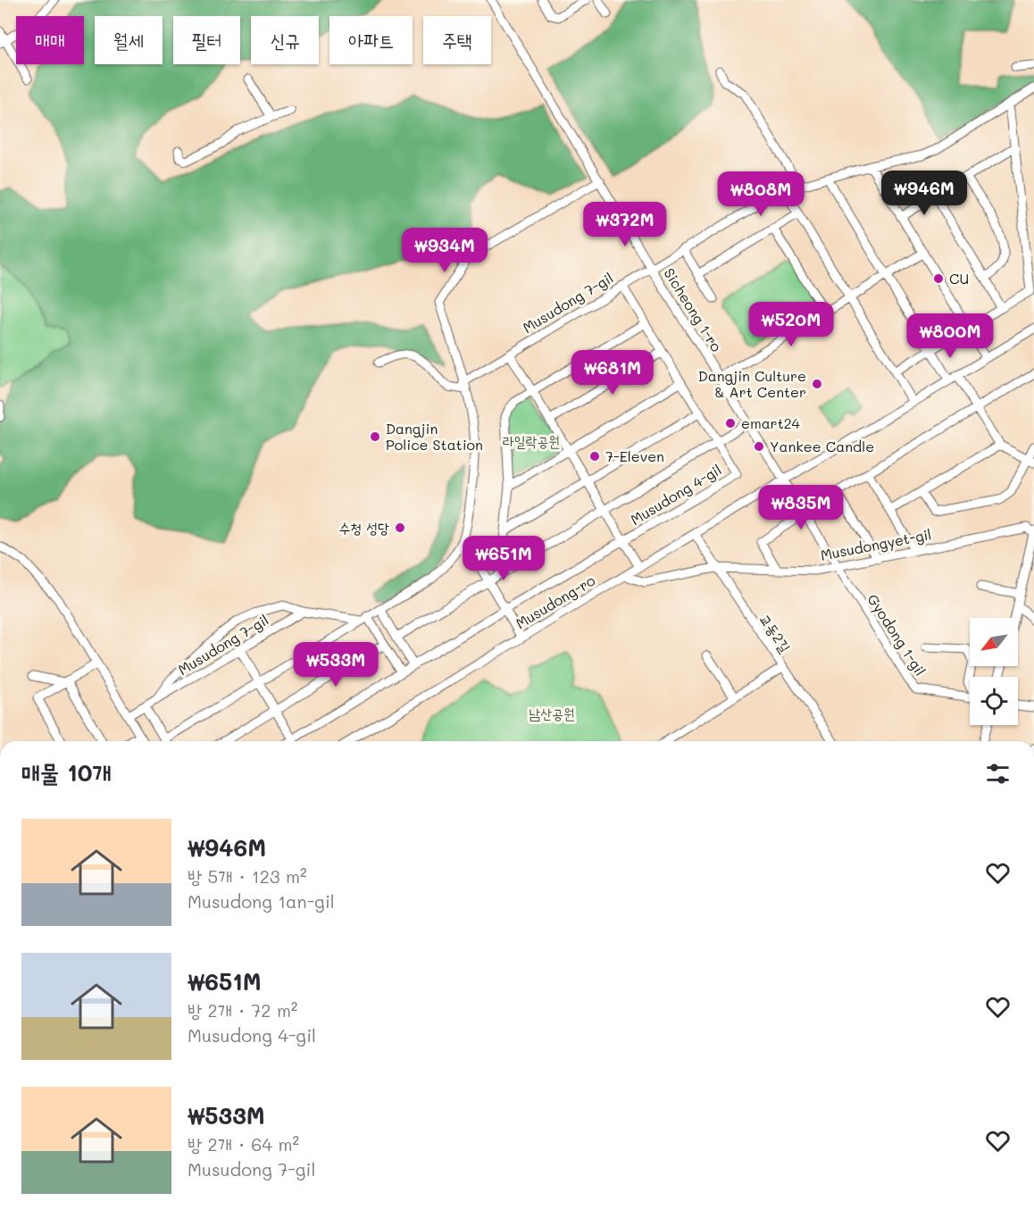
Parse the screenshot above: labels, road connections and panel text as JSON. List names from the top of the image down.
{
  "streets": {
    "street": [
      "Musudong 7-gil",
      "Sicheong 1-ro",
      "Musudong 4-gil",
      "Musudongyet-gil",
      "Musudong-ro",
      "교동2길",
      "Gyodong 1-gil"
    ]
  },
  "crossings": [
    ["Musudong 7-gil", "Sicheong 1-ro"],
    ["Musudong 7-gil", "Musudong 4-gil"],
    ["Sicheong 1-ro", "Musudong-ro"],
    ["Musudong 4-gil", "Musudong-ro"],
    ["Musudongyet-gil", "Musudong-ro"],
    ["Musudongyet-gil", "교동2길"],
    ["Musudongyet-gil", "Gyodong 1-gil"],
    ["Musudong-ro", "교동2길"]
  ],
  "parks": ["라일락공원", "남산공원"],
  "places": [
    "CU",
    "Dangjin Culture & Art Center",
    "emart24",
    "Dangjin Police Station",
    "Yankee Candle",
    "7-Eleven",
    "수청 성당"
  ],
  "north": "bottom left",
  "page": {
    "chip": [
      "매매",
      "월세",
      "필터",
      "신규",
      "아파트",
      "주택"
    ],
    "price": [
      "₩946M",
      "₩808M",
      "₩372M",
      "₩934M",
      "₩520M",
      "₩800M",
      "₩681M",
      "₩835M",
      "₩651M",
      "₩533M"
    ],
    "heading": "매물 10개",
    "list": [
      {
        "name": "₩946M",
        "note": "방 5개 · 123 m² · Musudong 1an-gil"
      },
      {
        "name": "₩651M",
        "note": "방 2개 · 72 m² · Musudong 4-gil"
      },
      {
        "name": "₩533M",
        "note": "방 2개 · 64 m² · Musudong 7-gil"
      }
    ]
  }
}
